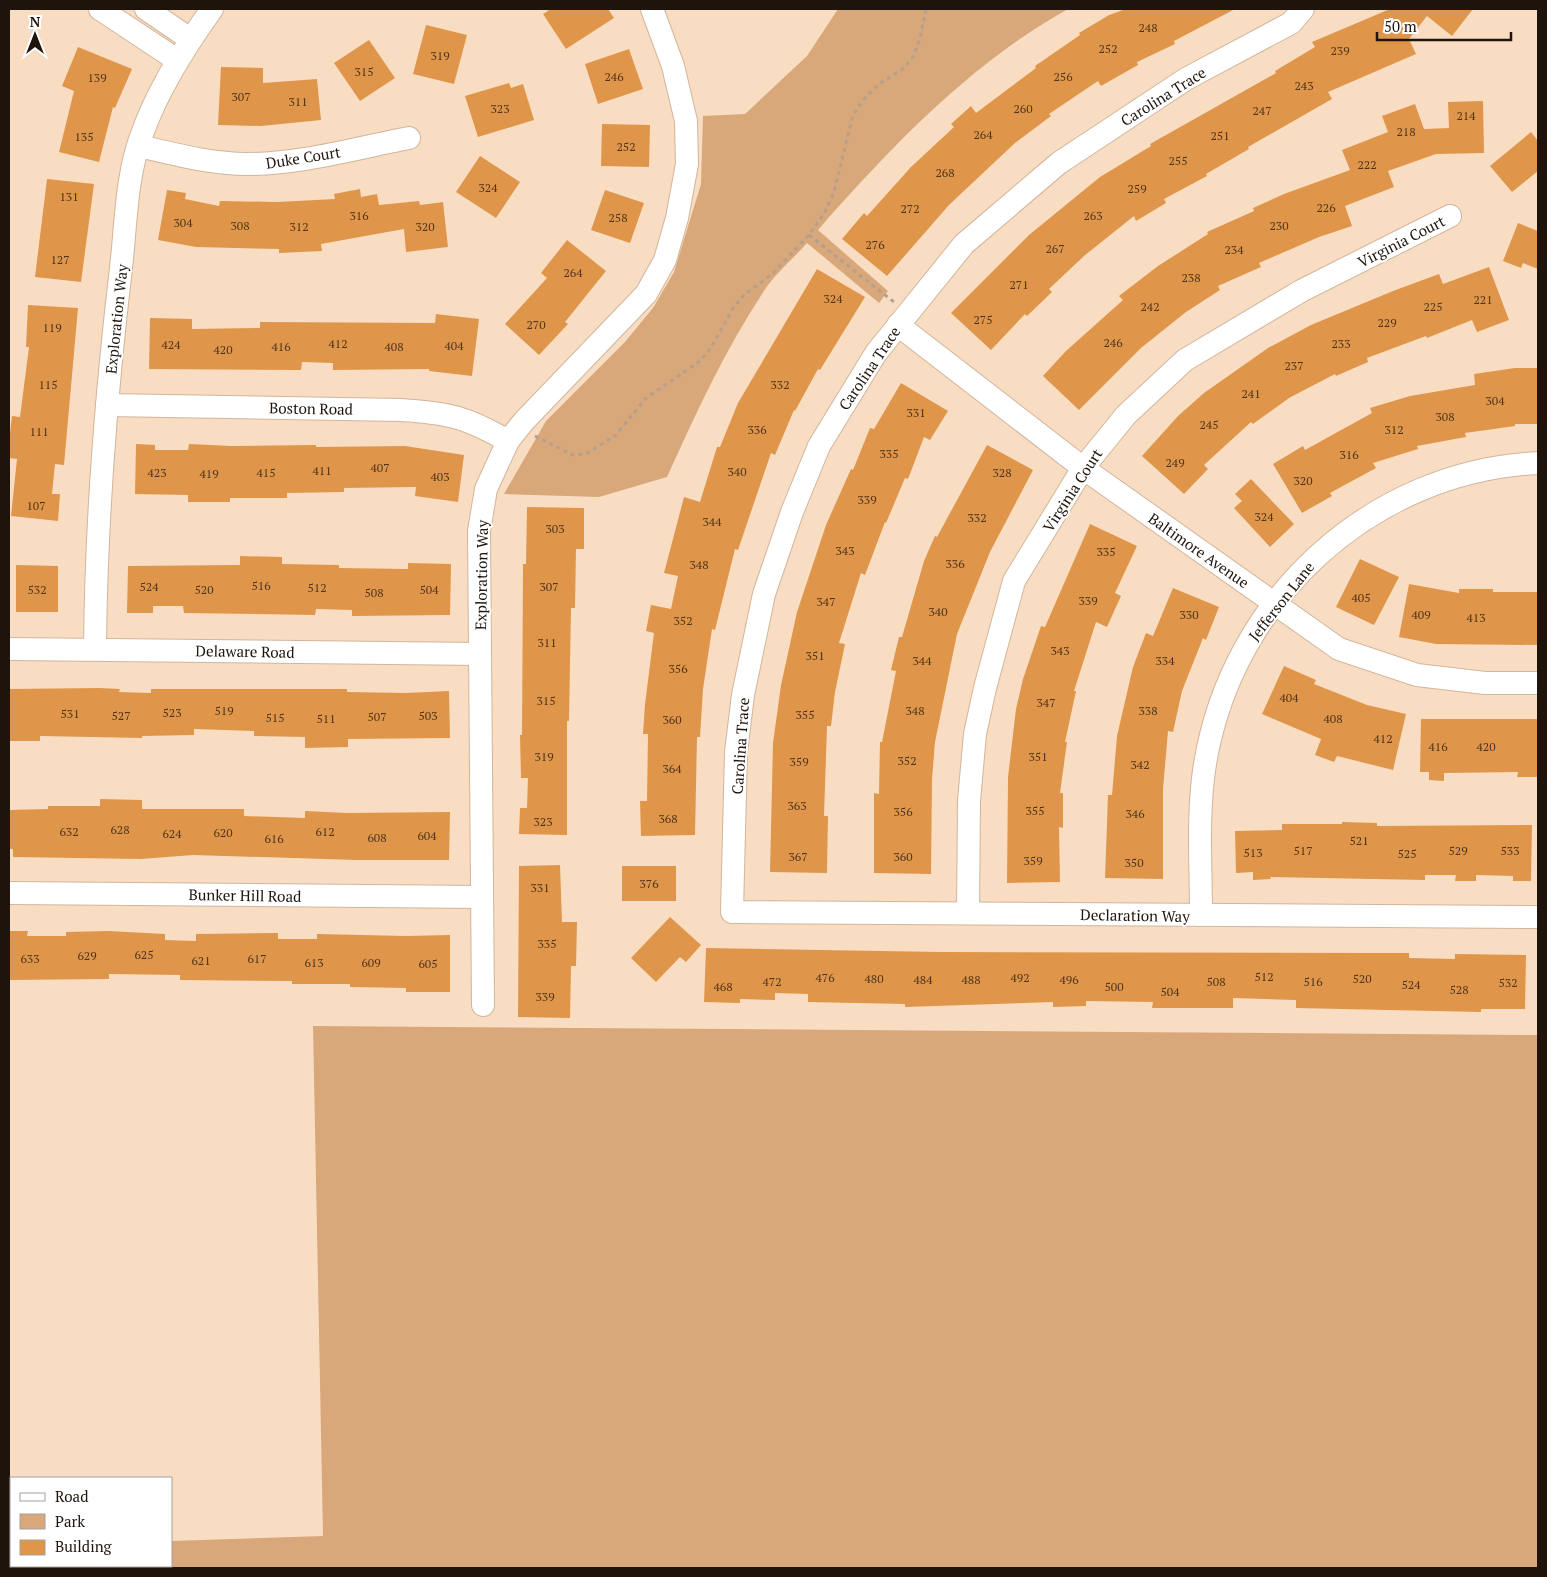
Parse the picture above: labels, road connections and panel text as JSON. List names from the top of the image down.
{
  "streets": {
    "street": [
      "Carolina Trace",
      "Duke Court",
      "Virginia Court",
      "Exploration Way",
      "Boston Road",
      "Baltimore Avenue",
      "Jefferson Lane",
      "Delaware Road",
      "Bunker Hill Road",
      "Declaration Way"
    ]
  },
  "crossings": [
    ["Carolina Trace", "Baltimore Avenue"],
    ["Carolina Trace", "Declaration Way"],
    ["Duke Court", "Exploration Way"],
    ["Virginia Court", "Baltimore Avenue"],
    ["Virginia Court", "Declaration Way"],
    ["Exploration Way", "Boston Road"],
    ["Exploration Way", "Delaware Road"],
    ["Exploration Way", "Bunker Hill Road"],
    ["Baltimore Avenue", "Jefferson Lane"],
    ["Jefferson Lane", "Declaration Way"]
  ],
  "house_numbers": [
    "248",
    "252",
    "239",
    "319",
    "315",
    "246",
    "256",
    "139",
    "243",
    "307",
    "311",
    "323",
    "260",
    "247",
    "214",
    "218",
    "264",
    "251",
    "135",
    "252",
    "255",
    "222",
    "268",
    "324",
    "259",
    "131",
    "226",
    "272",
    "316",
    "263",
    "258",
    "304",
    "308",
    "230",
    "312",
    "320",
    "276",
    "267",
    "234",
    "127",
    "264",
    "238",
    "271",
    "324",
    "221",
    "242",
    "225",
    "275",
    "229",
    "270",
    "119",
    "246",
    "412",
    "233",
    "424",
    "404",
    "416",
    "408",
    "420",
    "237",
    "115",
    "332",
    "241",
    "304",
    "331",
    "308",
    "245",
    "336",
    "312",
    "111",
    "335",
    "316",
    "249",
    "407",
    "411",
    "340",
    "423",
    "415",
    "328",
    "419",
    "403",
    "320",
    "339",
    "107",
    "324",
    "332",
    "344",
    "303",
    "343",
    "335",
    "336",
    "348",
    "516",
    "524",
    "307",
    "512",
    "532",
    "520",
    "504",
    "508",
    "405",
    "339",
    "347",
    "340",
    "330",
    "409",
    "413",
    "352",
    "311",
    "343",
    "351",
    "344",
    "334",
    "356",
    "404",
    "315",
    "347",
    "519",
    "348",
    "338",
    "523",
    "531",
    "355",
    "527",
    "503",
    "507",
    "515",
    "511",
    "408",
    "360",
    "412",
    "416",
    "420",
    "319",
    "351",
    "352",
    "359",
    "342",
    "364",
    "363",
    "355",
    "356",
    "346",
    "368",
    "323",
    "628",
    "632",
    "612",
    "620",
    "624",
    "604",
    "608",
    "616",
    "521",
    "517",
    "529",
    "533",
    "513",
    "525",
    "367",
    "360",
    "359",
    "350",
    "376",
    "331",
    "335",
    "625",
    "629",
    "633",
    "617",
    "621",
    "613",
    "609",
    "605",
    "512",
    "476",
    "492",
    "480",
    "520",
    "484",
    "488",
    "496",
    "472",
    "508",
    "516",
    "532",
    "524",
    "468",
    "500",
    "528",
    "504",
    "339"
  ],
  "legend": ["Road", "Park", "Building"],
  "scale_bar": "50 m",
  "north": "top"
}
